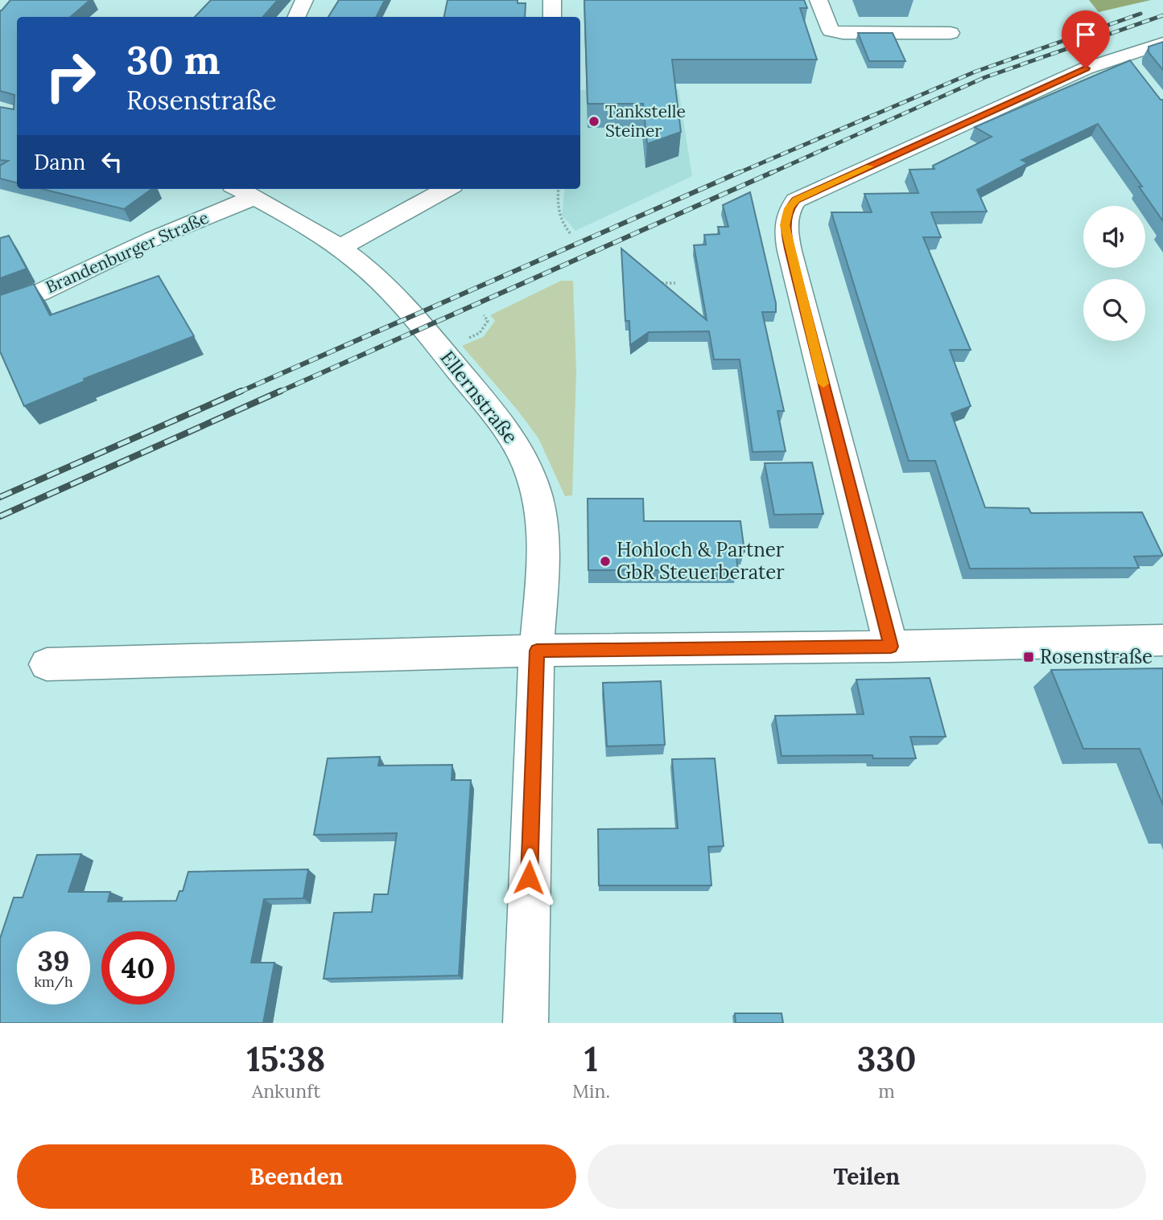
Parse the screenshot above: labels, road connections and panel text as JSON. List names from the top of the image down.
{
  "streets": {
    "street": ["Brandenburger Straße", "Ellernstraße"]
  },
  "crossings": [
    ["Brandenburger Straße", "Ellernstraße"]
  ],
  "places": {
    "other": ["Tankstelle Steiner", "Hohloch & Partner GbR Steuerberater"],
    "transit": ["Rosenstraße"]
  },
  "page": {
    "turn": ["30 m", "Rosenstraße"],
    "then": "Dann",
    "speed": "39 km/h",
    "limit": "40",
    "eta": [
      "15:38",
      "Ankunft",
      "1",
      "Min.",
      "330",
      "m"
    ],
    "buttons": ["Beenden", "Teilen"]
  }
}
